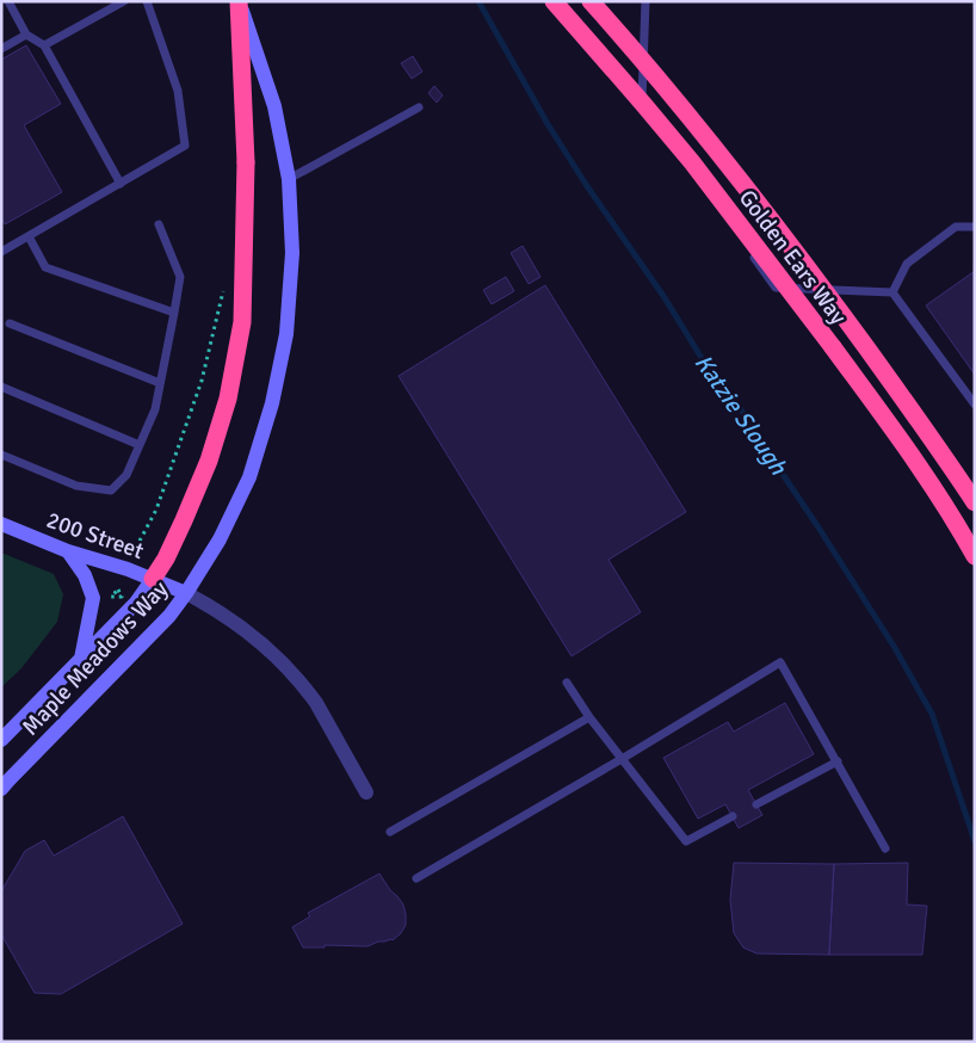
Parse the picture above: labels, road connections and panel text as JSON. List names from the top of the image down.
{
  "streets": {
    "highway": ["Golden Ears Way"],
    "main road": ["200 Street", "Maple Meadows Way"]
  },
  "crossings": [
    ["200 Street", "Maple Meadows Way"]
  ],
  "water": ["Katzie Slough"]
}
